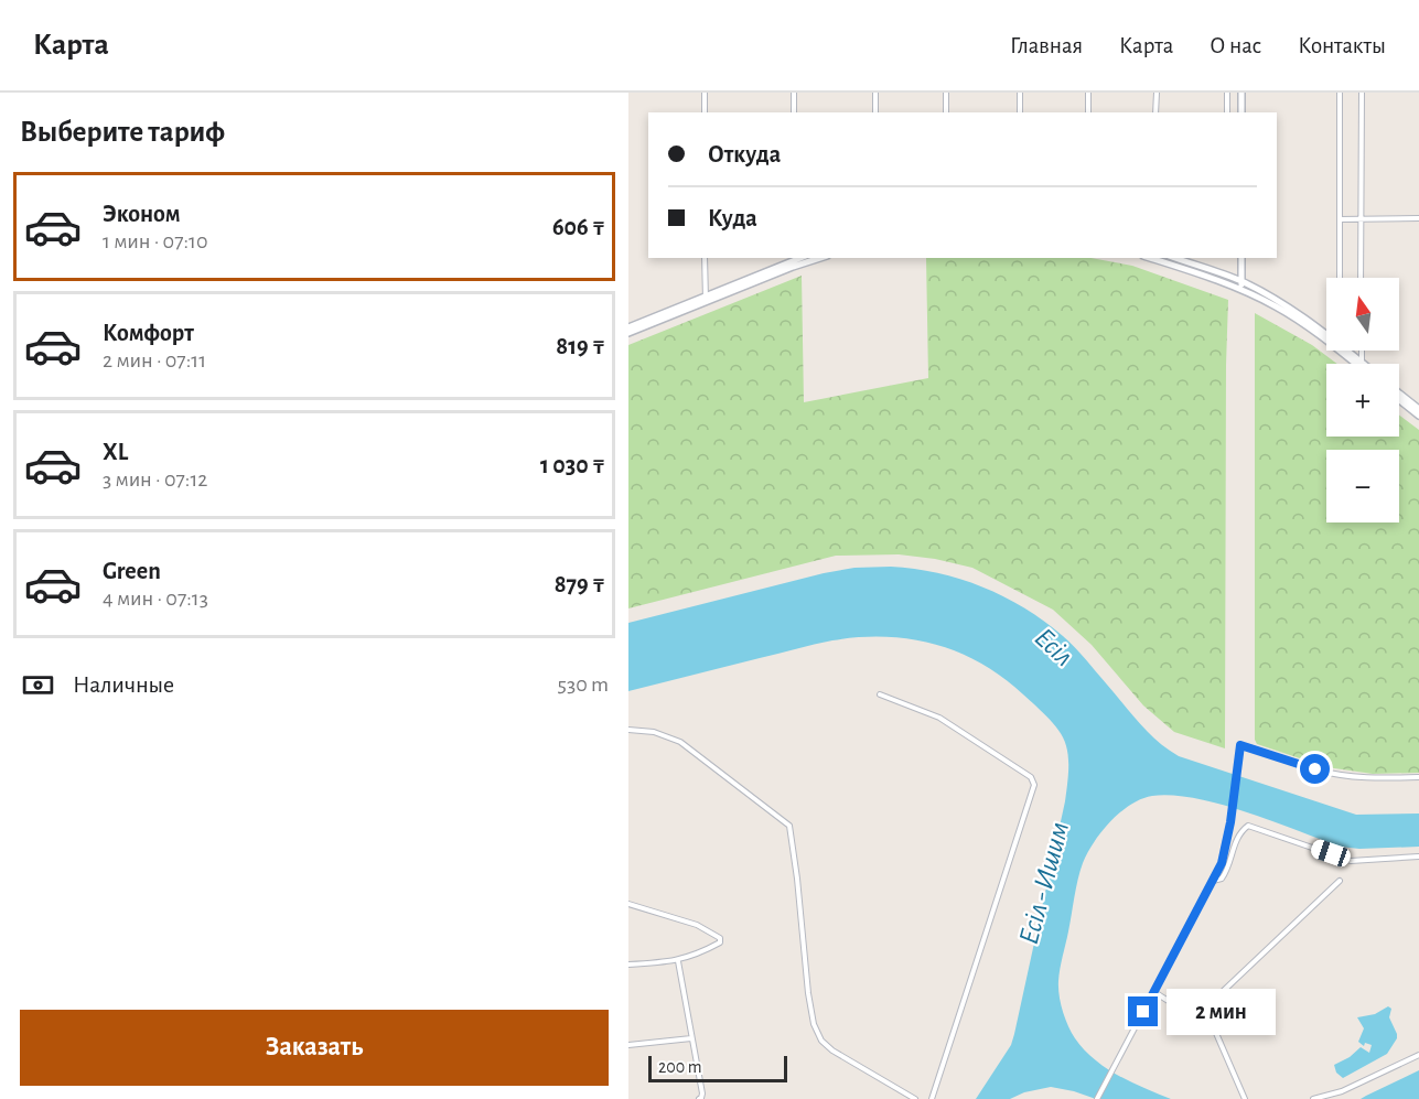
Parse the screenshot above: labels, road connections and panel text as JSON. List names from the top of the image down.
{
  "water": ["Есіл", "Есіл - Ишим"],
  "scale_bar": "200 m",
  "north": "top",
  "page": {
    "header": "Карта",
    "nav": [
      "Главная",
      "Карта",
      "О нас",
      "Контакты"
    ],
    "heading": "Выберите тариф",
    "banner": ["Откуда", "Куда"],
    "list": [
      {
        "name": "Эконом",
        "note": "1 мин · 07:10",
        "value": "606 ₸"
      },
      {
        "name": "Комфорт",
        "note": "2 мин · 07:11",
        "value": "819 ₸"
      },
      {
        "name": "XL",
        "note": "3 мин · 07:12",
        "value": "1 030 ₸"
      },
      {
        "name": "Green",
        "note": "4 мин · 07:13",
        "value": "879 ₸"
      }
    ],
    "map_buttons": ["+", "−"],
    "pay": ["Наличные", "530 m"],
    "bubble": "2 мин",
    "buttons": "Заказать",
    "scale": "200 m"
  }
}
